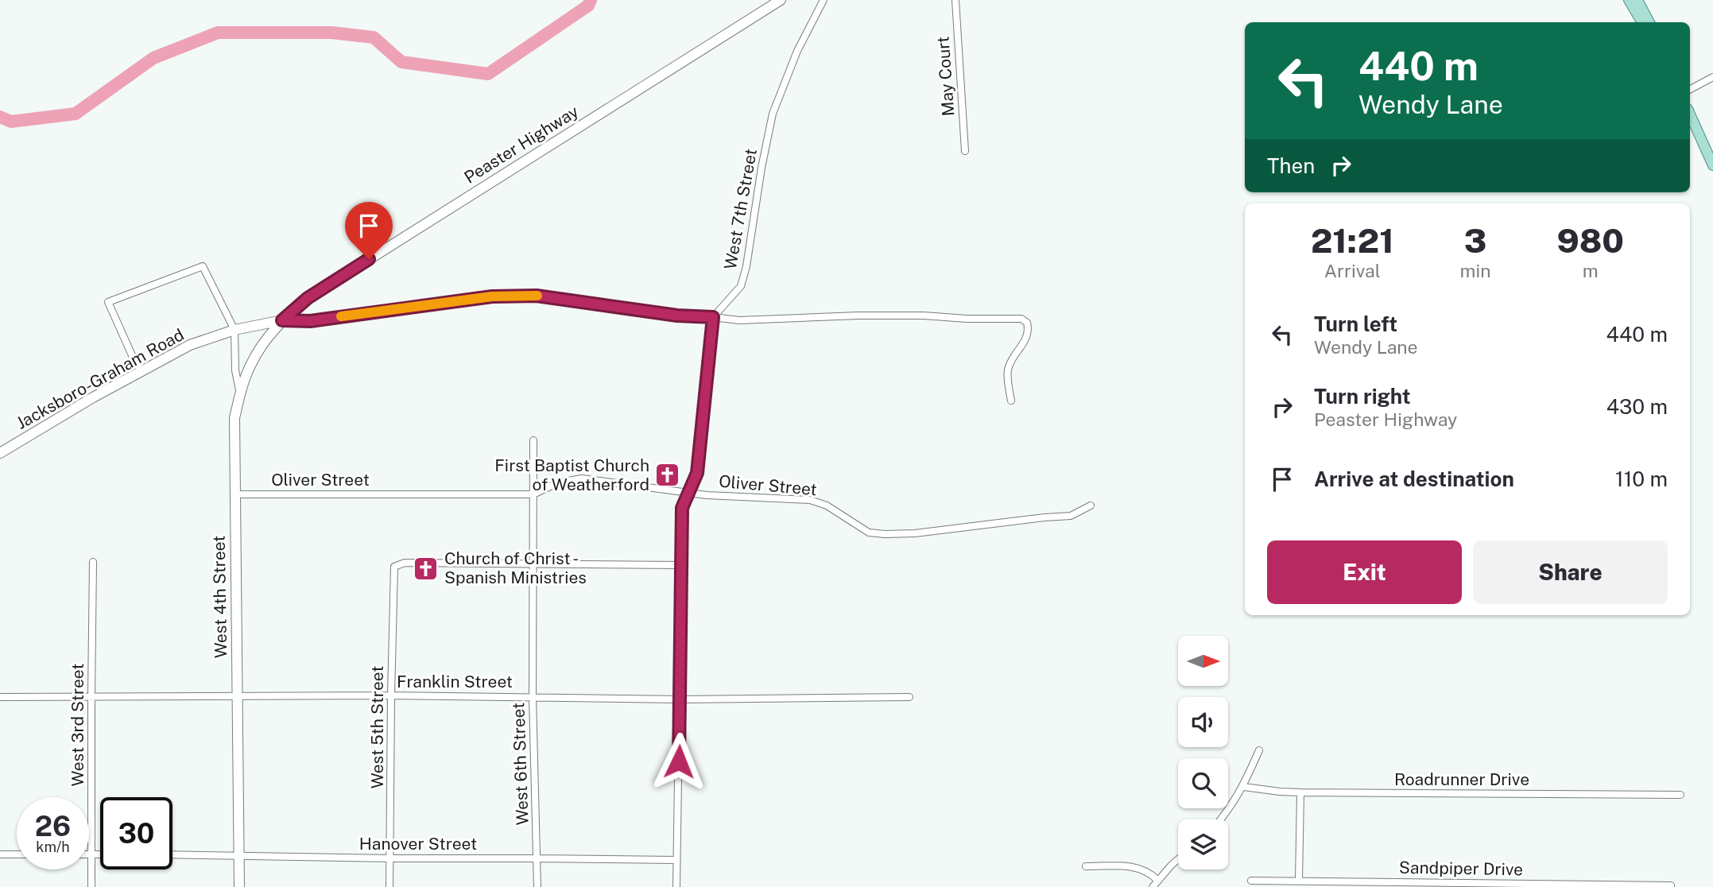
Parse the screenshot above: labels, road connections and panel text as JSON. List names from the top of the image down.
{
  "streets": {
    "main road": ["Peaster Highway", "Jacksboro-Graham Road", "West 4th Street"],
    "street": [
      "May Court",
      "West 7th Street",
      "Oliver Street",
      "Franklin Street",
      "West 3rd Street",
      "West 5th Street",
      "West 6th Street",
      "Roadrunner Drive",
      "Hanover Street",
      "Sandpiper Drive"
    ]
  },
  "crossings": [
    ["Peaster Highway", "Jacksboro-Graham Road"],
    ["Peaster Highway", "West 4th Street"],
    ["Jacksboro-Graham Road", "West 4th Street"],
    ["Oliver Street", "West 4th Street"],
    ["Oliver Street", "West 6th Street"],
    ["West 4th Street", "Franklin Street"],
    ["West 4th Street", "Hanover Street"],
    ["Franklin Street", "West 3rd Street"],
    ["Franklin Street", "West 5th Street"],
    ["Franklin Street", "West 6th Street"],
    ["West 5th Street", "West 6th Street"],
    ["West 5th Street", "Hanover Street"],
    ["West 6th Street", "Hanover Street"]
  ],
  "places": {
    "church": ["First Baptist Church of Weatherford", "Church of Christ - Spanish Ministries"]
  },
  "north": "right",
  "page": {
    "turn": ["440 m", "Wendy Lane"],
    "then": "Then",
    "eta": [
      "21:21",
      "Arrival",
      "3",
      "min",
      "980",
      "m"
    ],
    "list": [
      {
        "name": "Turn left",
        "note": "Wendy Lane",
        "value": "440 m"
      },
      {
        "name": "Turn right",
        "note": "Peaster Highway",
        "value": "430 m"
      },
      {
        "name": "Arrive at destination",
        "value": "110 m"
      }
    ],
    "buttons": ["Exit", "Share"],
    "speed": "26 km/h",
    "limit": "30"
  }
}
